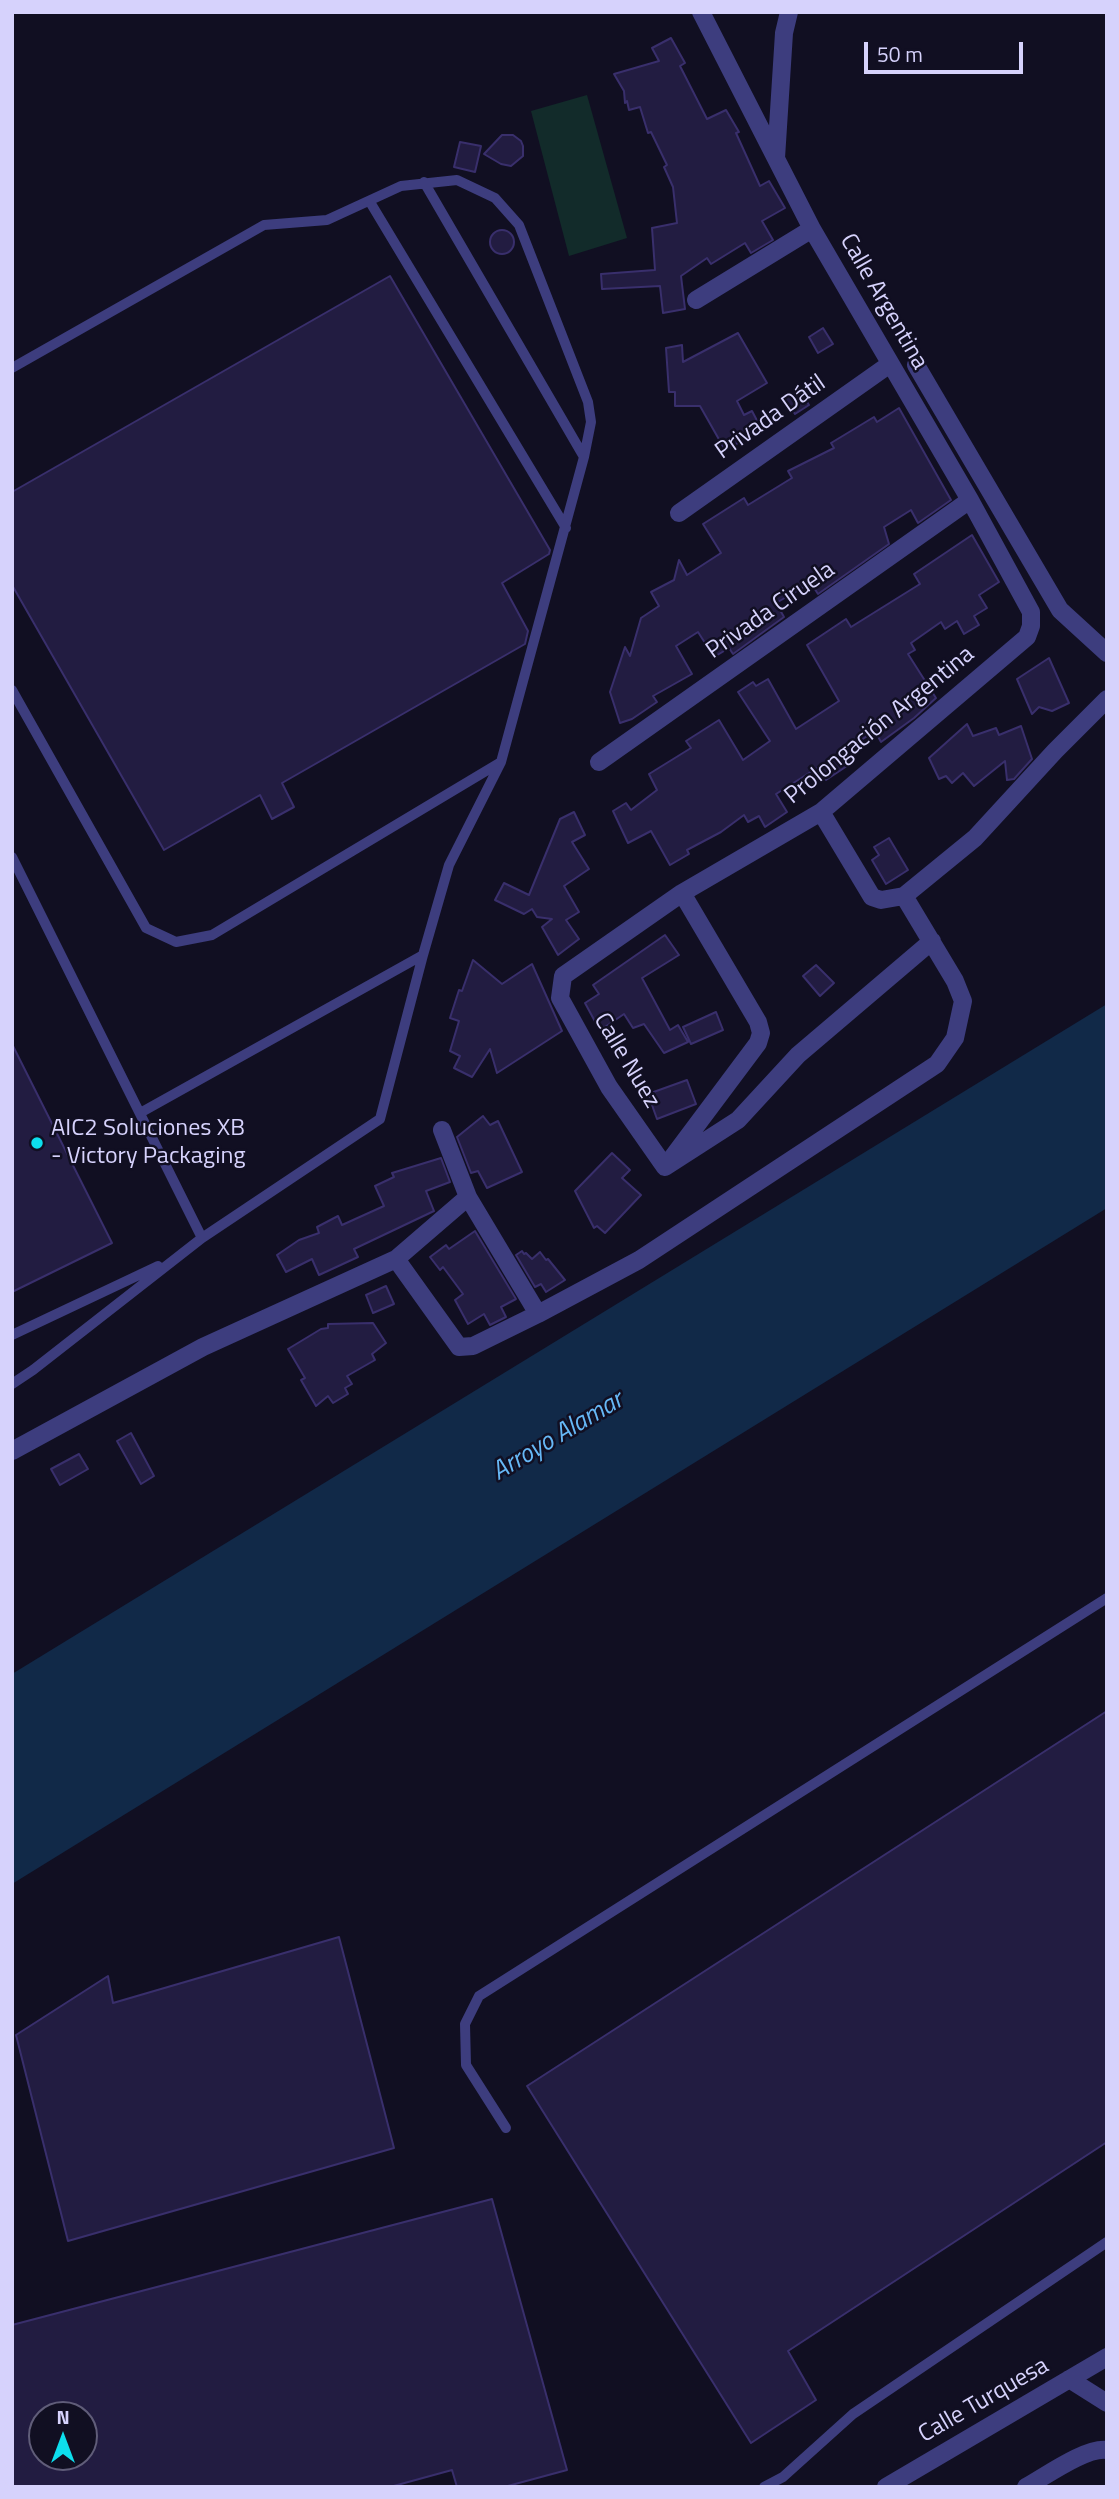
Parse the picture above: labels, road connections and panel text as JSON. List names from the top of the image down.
{
  "streets": {
    "street": [
      "Calle Argentina",
      "Privada Dátil",
      "Privada Ciruela",
      "Prolongación Argentina",
      "Calle Nuez",
      "Calle Turquesa"
    ]
  },
  "crossings": [
    ["Calle Argentina", "Privada Dátil"],
    ["Calle Argentina", "Privada Ciruela"],
    ["Calle Argentina", "Prolongación Argentina"],
    ["Prolongación Argentina", "Calle Nuez"]
  ],
  "water": ["Arroyo Alamar"],
  "places": ["AIC2 Soluciones XB - Victory Packaging"],
  "scale_bar": "50 m",
  "north": "top"
}
